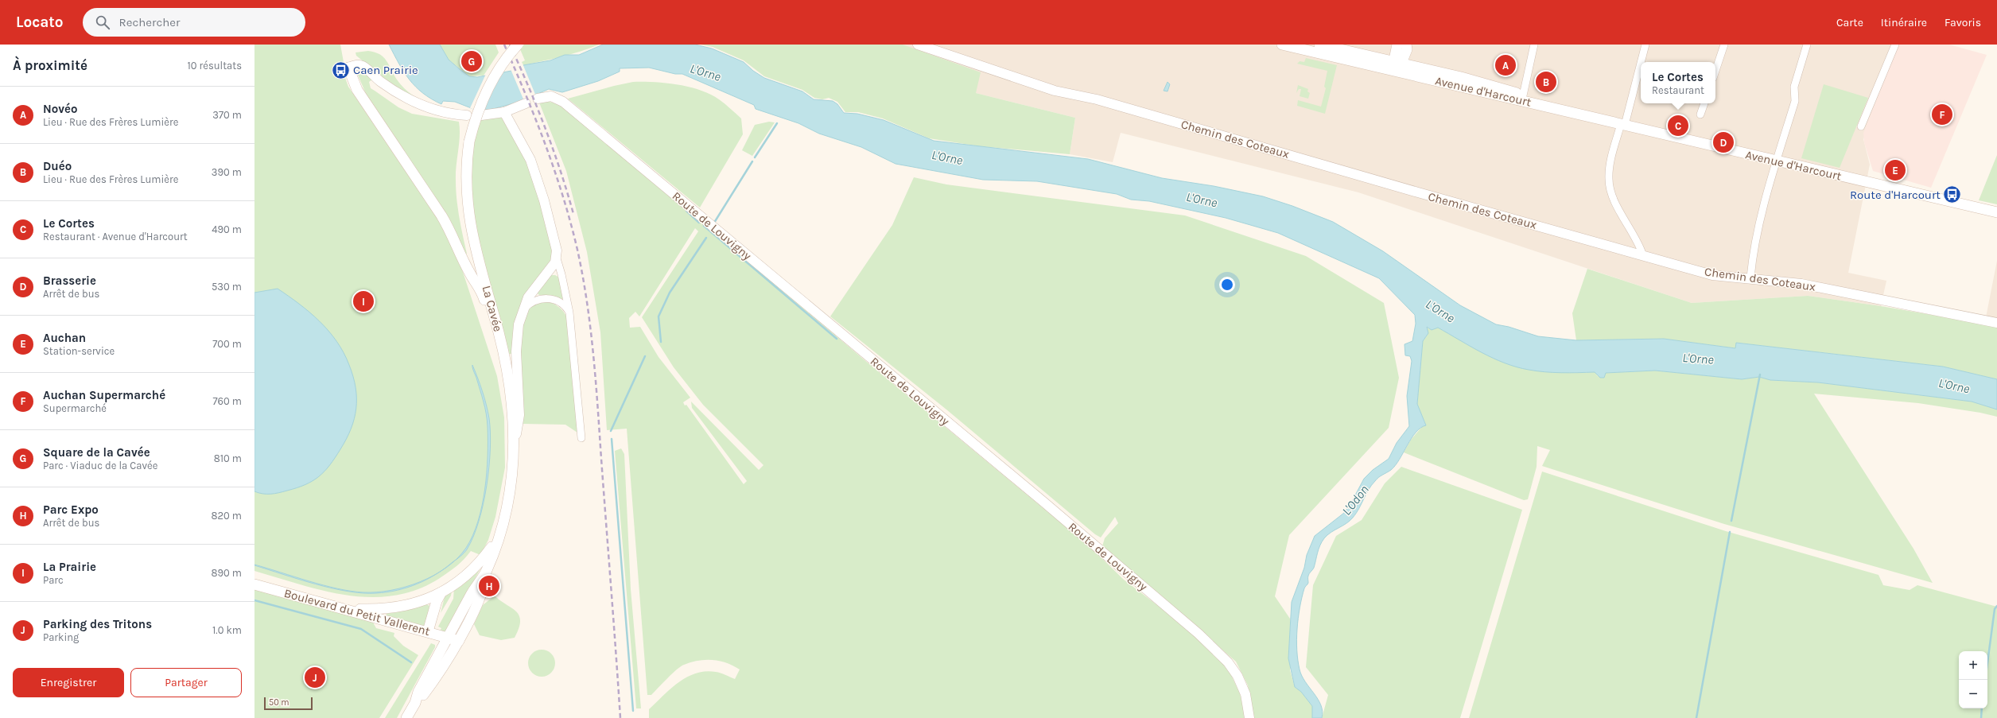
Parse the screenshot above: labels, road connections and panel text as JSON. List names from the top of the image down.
{
  "streets": {
    "main road": ["Avenue d'Harcourt", "La Cavée", "Boulevard du Petit Vallerent"],
    "street": ["Chemin des Coteaux", "Route de Louvigny"]
  },
  "water": ["L'Orne", "L'Odon"],
  "places": {
    "bus stop": ["Caen Prairie", "Route d'Harcourt"]
  },
  "scale_bar": "50 m",
  "page": {
    "header": "Locato",
    "search": "Rechercher",
    "nav": ["Carte", "Itinéraire", "Favoris"],
    "heading": ["À proximité", "10 résultats"],
    "pins": [
      "G",
      "A",
      "B",
      "F",
      "C",
      "D",
      "E",
      "I",
      "H",
      "J"
    ],
    "popup": ["Le Cortes", "Restaurant"],
    "list": [
      {
        "mark": "A",
        "name": "Novéo",
        "note": "Lieu · Rue des Frères Lumière",
        "value": "370 m"
      },
      {
        "mark": "B",
        "name": "Duéo",
        "note": "Lieu · Rue des Frères Lumière",
        "value": "390 m"
      },
      {
        "mark": "C",
        "name": "Le Cortes",
        "note": "Restaurant · Avenue d'Harcourt",
        "value": "490 m"
      },
      {
        "mark": "D",
        "name": "Brasserie",
        "note": "Arrêt de bus",
        "value": "530 m"
      },
      {
        "mark": "E",
        "name": "Auchan",
        "note": "Station-service",
        "value": "700 m"
      },
      {
        "mark": "F",
        "name": "Auchan Supermarché",
        "note": "Supermarché",
        "value": "760 m"
      },
      {
        "mark": "G",
        "name": "Square de la Cavée",
        "note": "Parc · Viaduc de la Cavée",
        "value": "810 m"
      },
      {
        "mark": "H",
        "name": "Parc Expo",
        "note": "Arrêt de bus",
        "value": "820 m"
      },
      {
        "mark": "I",
        "name": "La Prairie",
        "note": "Parc",
        "value": "890 m"
      },
      {
        "mark": "J",
        "name": "Parking des Tritons",
        "note": "Parking",
        "value": "1.0 km"
      }
    ],
    "map_buttons": ["+", "−"],
    "buttons": ["Enregistrer", "Partager"],
    "scale": "50 m"
  }
}
